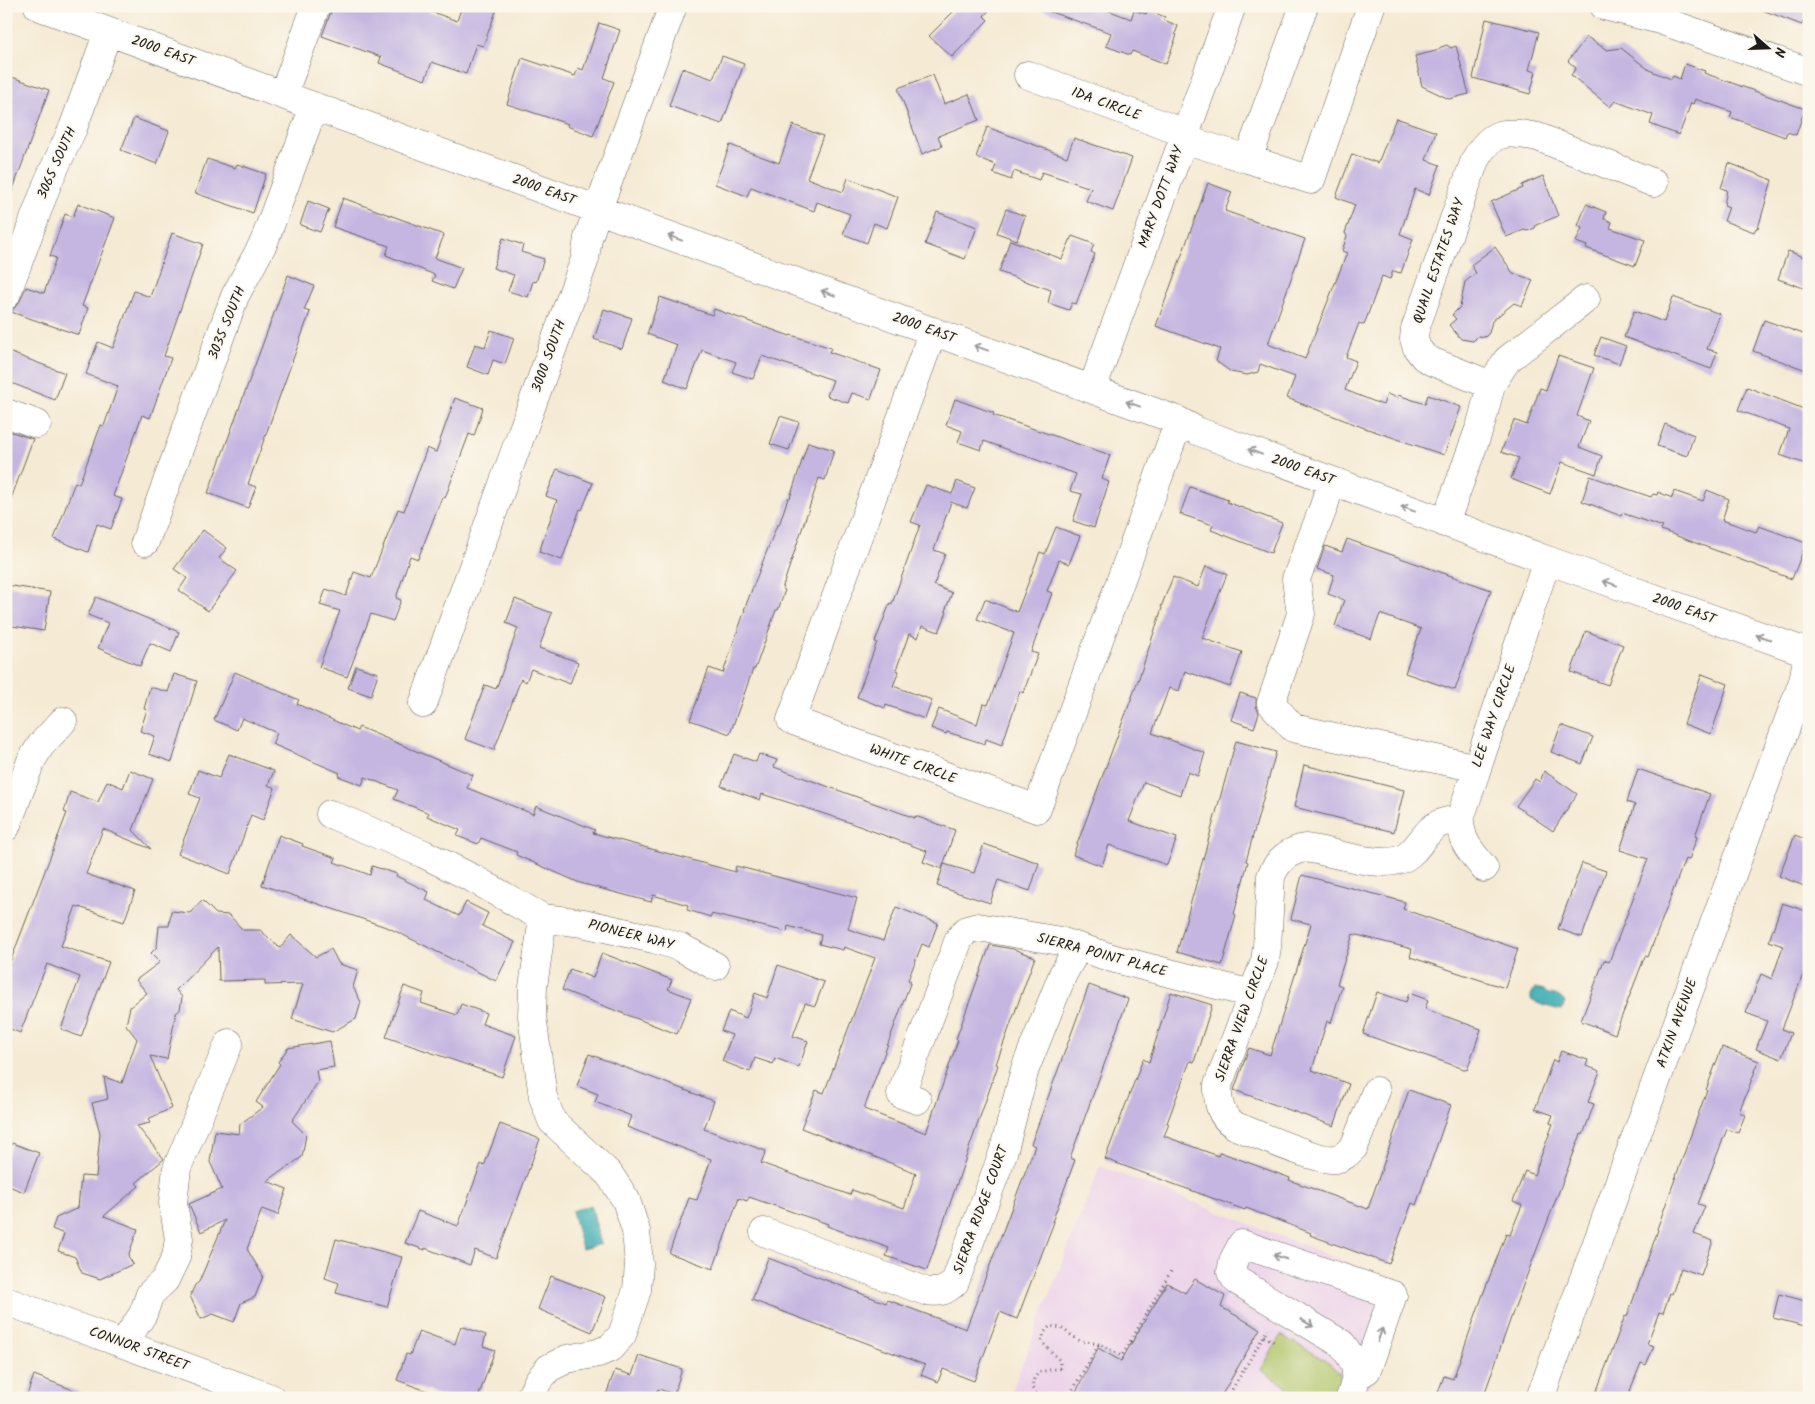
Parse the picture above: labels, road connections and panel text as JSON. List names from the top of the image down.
{
  "streets": {
    "street": [
      "2000 EAST",
      "IDA CIRCLE",
      "3065 SOUTH",
      "MARY DOTT WAY",
      "QUAIL ESTATES WAY",
      "3035 SOUTH",
      "3000 SOUTH",
      "LEE WAY CIRCLE",
      "WHITE CIRCLE",
      "PIONEER WAY",
      "SIERRA POINT PLACE",
      "SIERRA VIEW CIRCLE",
      "ATKIN AVENUE",
      "SIERRA RIDGE COURT",
      "CONNOR STREET"
    ]
  },
  "crossings": [
    ["2000 EAST", "3065 SOUTH"],
    ["2000 EAST", "MARY DOTT WAY"],
    ["2000 EAST", "3035 SOUTH"],
    ["2000 EAST", "3000 SOUTH"],
    ["2000 EAST", "LEE WAY CIRCLE"],
    ["2000 EAST", "WHITE CIRCLE"],
    ["2000 EAST", "ATKIN AVENUE"],
    ["IDA CIRCLE", "MARY DOTT WAY"],
    ["LEE WAY CIRCLE", "SIERRA VIEW CIRCLE"],
    ["SIERRA POINT PLACE", "SIERRA VIEW CIRCLE"],
    ["SIERRA POINT PLACE", "SIERRA RIDGE COURT"]
  ],
  "one_way": ["2000 EAST"],
  "north": "right"
}
